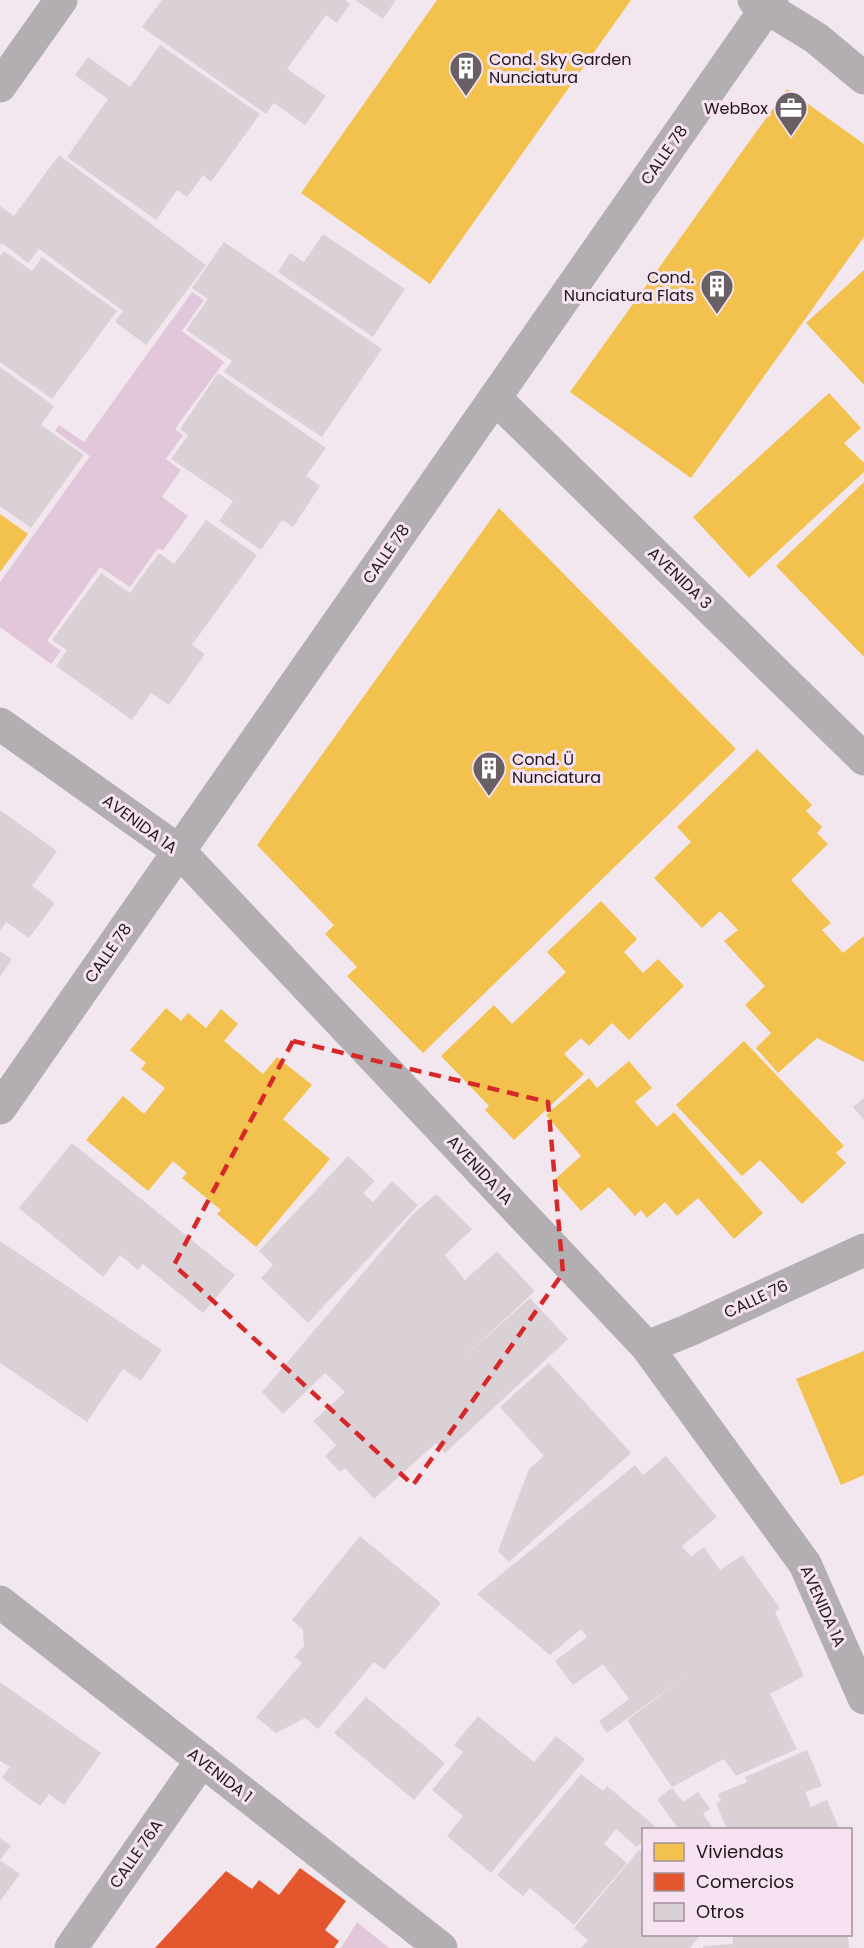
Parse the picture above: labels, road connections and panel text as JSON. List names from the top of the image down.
{
  "streets": {
    "street": [
      "CALLE 78",
      "AVENIDA 3",
      "AVENIDA 1A",
      "CALLE 76",
      "AVENIDA 1",
      "CALLE 76A"
    ]
  },
  "crossings": [
    ["CALLE 78", "AVENIDA 3"],
    ["CALLE 78", "AVENIDA 1A"],
    ["AVENIDA 1A", "CALLE 76"],
    ["AVENIDA 1", "CALLE 76A"]
  ],
  "places": {
    "building": ["Cond. Sky Garden Nunciatura", "Cond. Nunciatura Flats", "Cond. Ü Nunciatura"],
    "office": ["WebBox"]
  },
  "legend": ["Viviendas", "Comercios", "Otros"]
}
